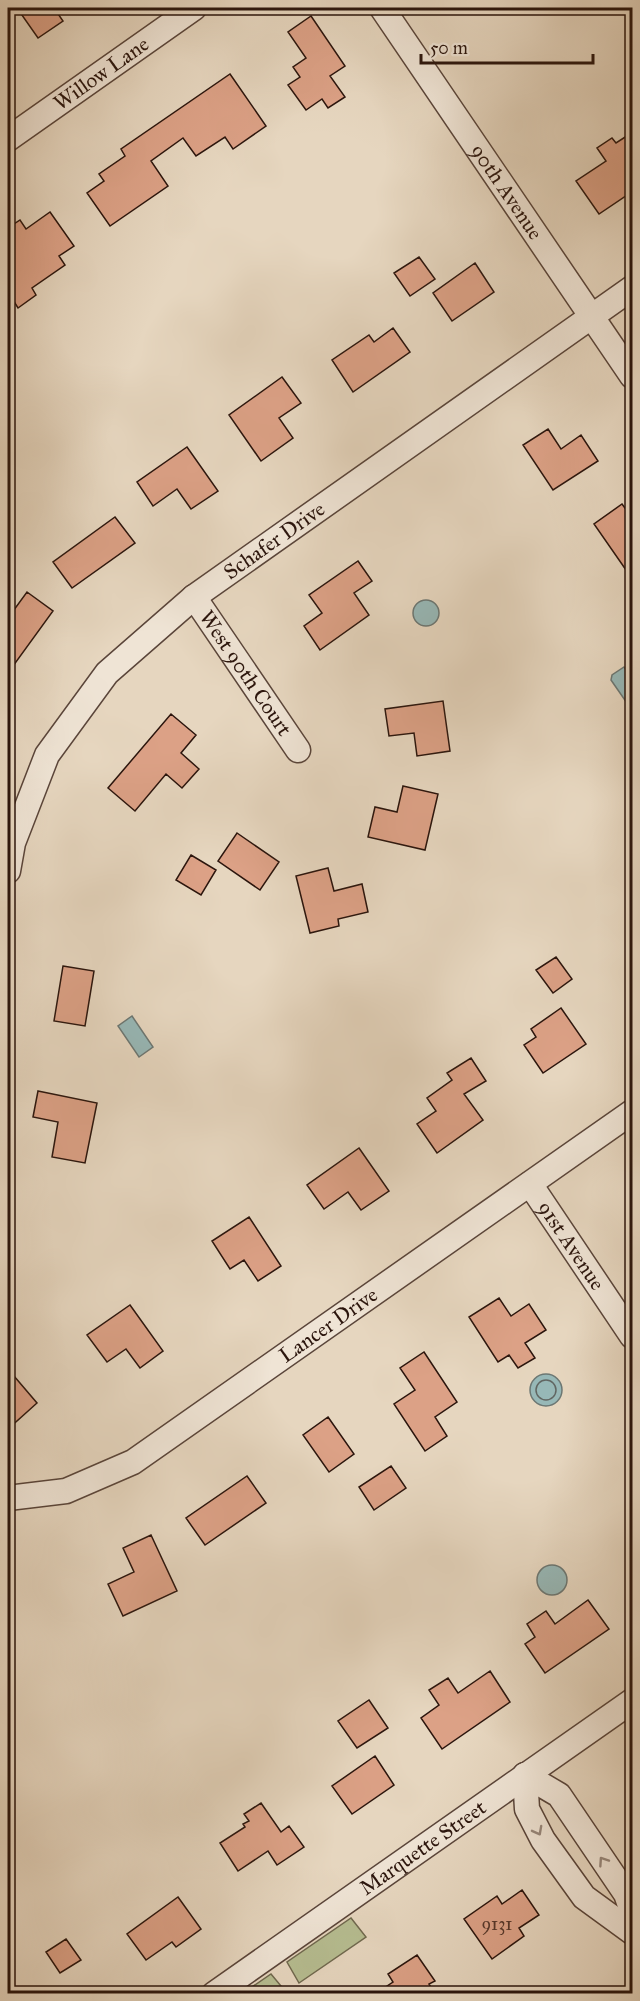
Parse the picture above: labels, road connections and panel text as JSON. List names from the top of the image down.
{
  "streets": {
    "street": [
      "Willow Lane",
      "90th Avenue",
      "Schafer Drive",
      "West 90th Court",
      "91st Avenue",
      "Lancer Drive",
      "Marquette Street"
    ]
  },
  "crossings": [
    ["90th Avenue", "Schafer Drive"],
    ["Schafer Drive", "West 90th Court"],
    ["91st Avenue", "Lancer Drive"]
  ],
  "house_numbers": ["9131"],
  "scale_bar": "50 m"
}
